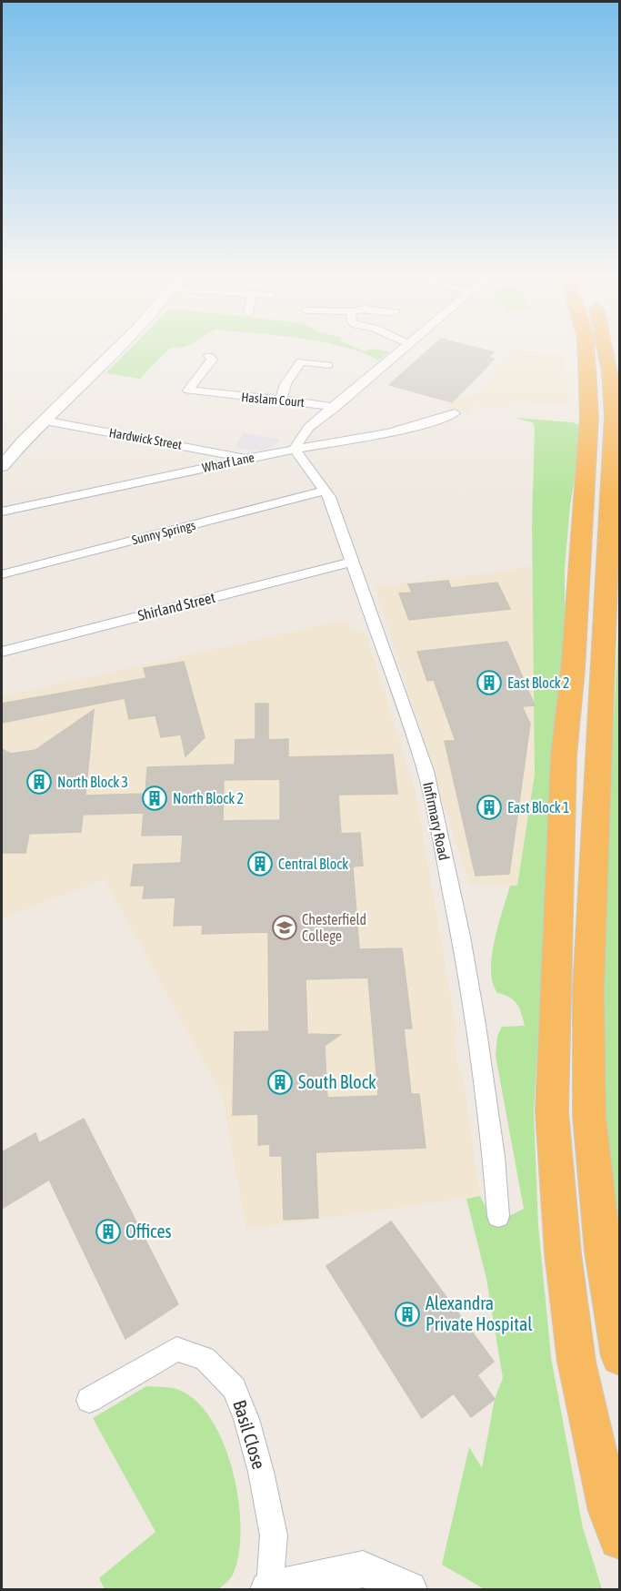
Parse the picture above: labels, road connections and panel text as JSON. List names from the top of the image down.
{
  "streets": {
    "street": [
      "Haslam Court",
      "Hardwick Street",
      "Wharf Lane",
      "Sunny Springs",
      "Shirland Street",
      "Infirmary Road",
      "Basil Close"
    ]
  },
  "crossings": [
    ["Hardwick Street", "Wharf Lane"],
    ["Wharf Lane", "Infirmary Road"],
    ["Sunny Springs", "Infirmary Road"],
    ["Shirland Street", "Infirmary Road"]
  ],
  "places": {
    "building": [
      "East Block 2",
      "North Block 3",
      "North Block 2",
      "East Block 1",
      "Central Block",
      "South Block",
      "Offices",
      "Alexandra Private Hospital"
    ],
    "school or university": ["Chesterfield College"]
  }
}
